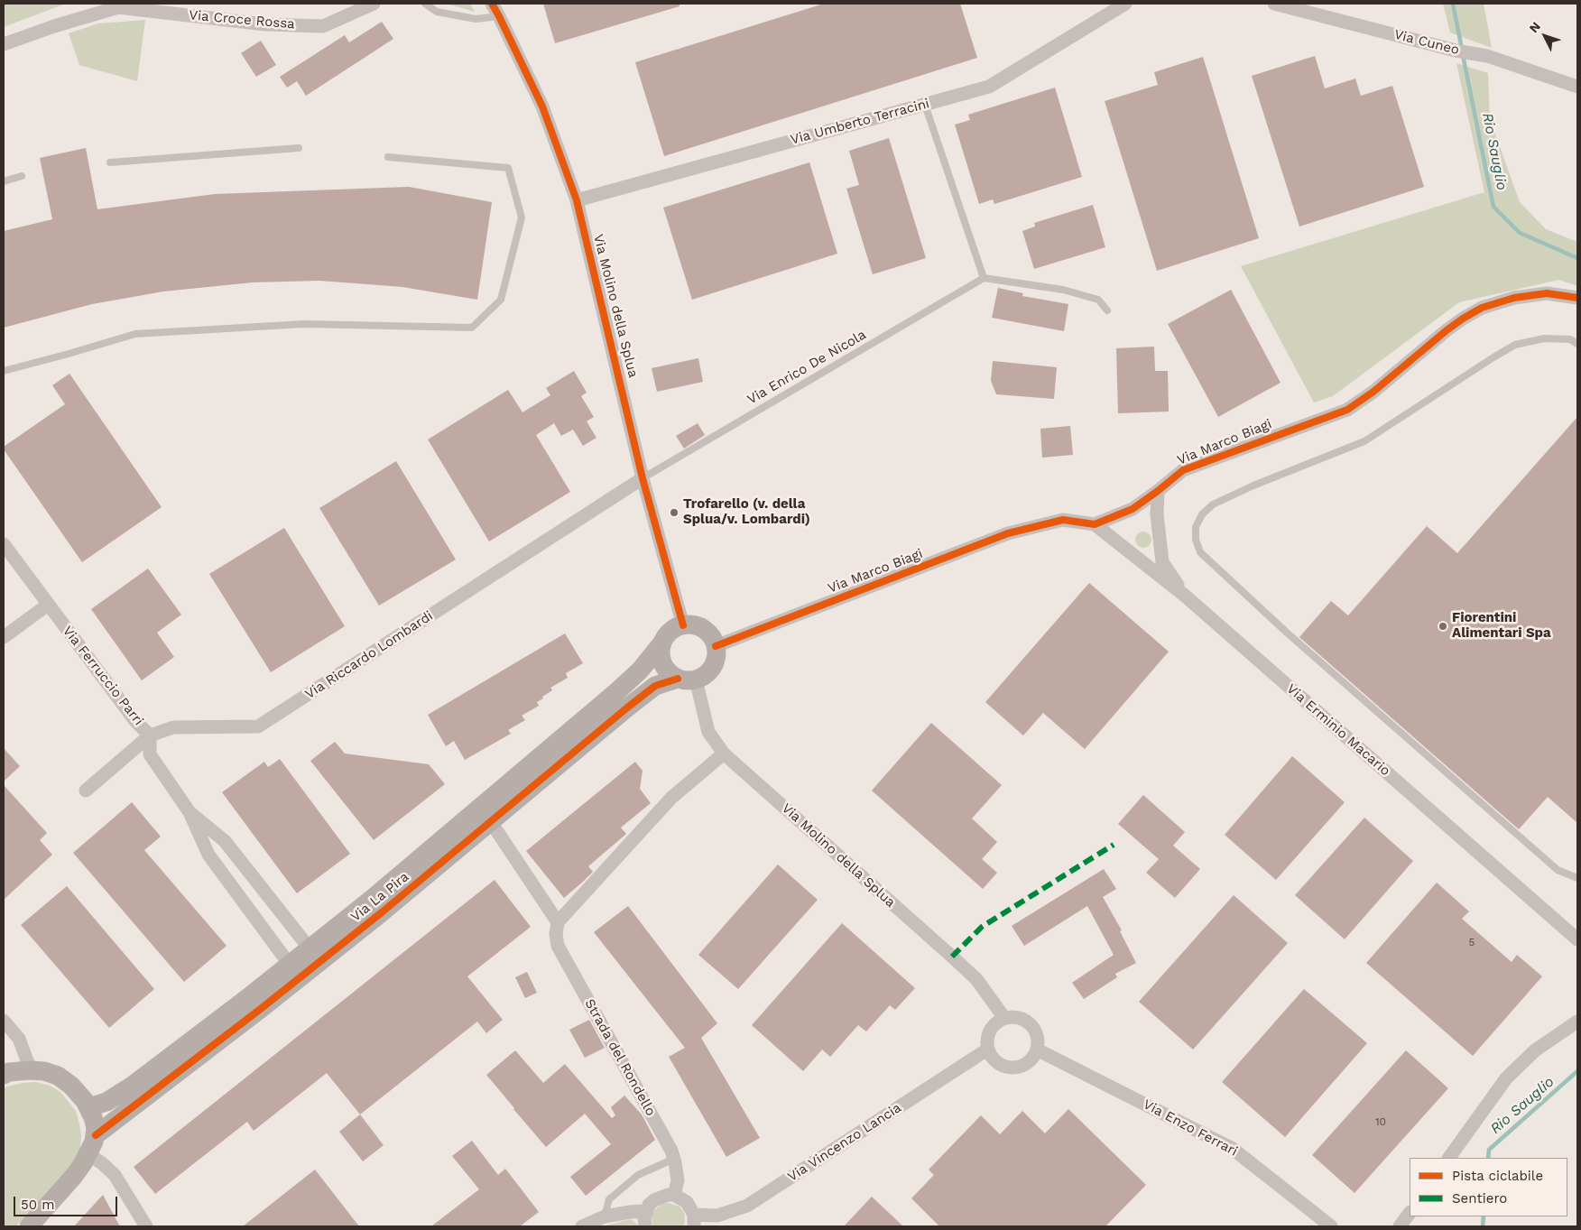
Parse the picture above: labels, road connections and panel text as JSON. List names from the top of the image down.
{
  "streets": {
    "street": [
      "Via Croce Rossa",
      "Via Cuneo",
      "Via Umberto Terracini",
      "Via Molino della Splua",
      "Via Marco Biagi",
      "Via Riccardo Lombardi",
      "Via Ferruccio Parri",
      "Via Erminio Macario",
      "Via La Pira",
      "Strada del Rondello",
      "Via Enzo Ferrari",
      "Via Vincenzo Lancia"
    ],
    "lane": ["Via Enrico De Nicola"]
  },
  "crossings": [
    ["Via Umberto Terracini", "Via Molino della Splua"],
    ["Via Molino della Splua", "Via Enrico De Nicola"],
    ["Via Molino della Splua", "Via Marco Biagi"],
    ["Via Molino della Splua", "Via Riccardo Lombardi"],
    ["Via Molino della Splua", "Via La Pira"],
    ["Via Molino della Splua", "Via Enzo Ferrari"],
    ["Via Molino della Splua", "Via Vincenzo Lancia"],
    ["Via Enrico De Nicola", "Via Riccardo Lombardi"],
    ["Via Marco Biagi", "Via Erminio Macario"],
    ["Via Marco Biagi", "Via La Pira"],
    ["Via Riccardo Lombardi", "Via Ferruccio Parri"],
    ["Via Enzo Ferrari", "Via Vincenzo Lancia"]
  ],
  "water": ["Rio Sauglio"],
  "places": ["Trofarello (v. della Splua/v. Lombardi)", "Fiorentini Alimentari Spa"],
  "house_numbers": ["5", "10"],
  "legend": ["Pista ciclabile", "Sentiero"],
  "scale_bar": "50 m",
  "north": "top left"
}
